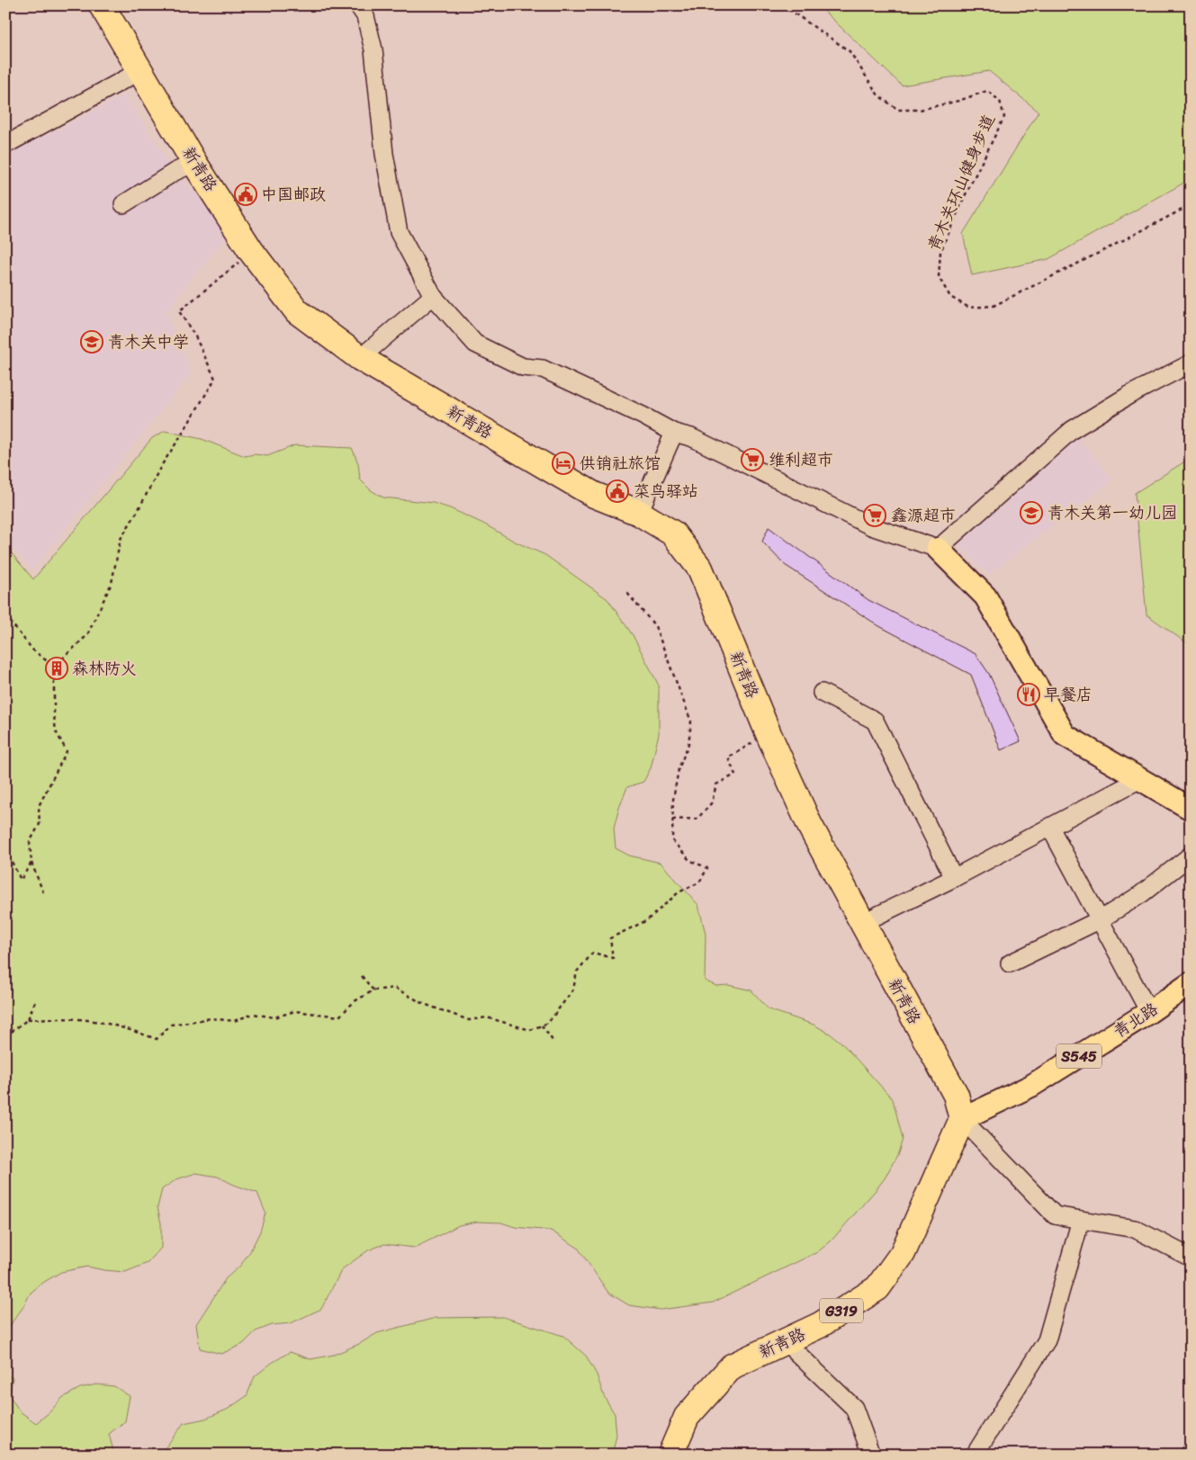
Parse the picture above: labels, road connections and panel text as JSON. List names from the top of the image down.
{
  "streets": {
    "highway": ["新青路", "G319"],
    "main road": ["青北路", "S545"],
    "path": ["青木关环山健身步道"]
  },
  "crossings": [
    ["新青路", "青北路"]
  ],
  "places": {
    "public building": ["中国邮政", "菜鸟驿站"],
    "school or university": ["青木关中学", "青木关第一幼儿园"],
    "supermarket": ["维利超市", "鑫源超市"],
    "hotel": ["供销社旅馆"],
    "building": ["森林防火"],
    "restaurant": ["早餐店"]
  }
}
